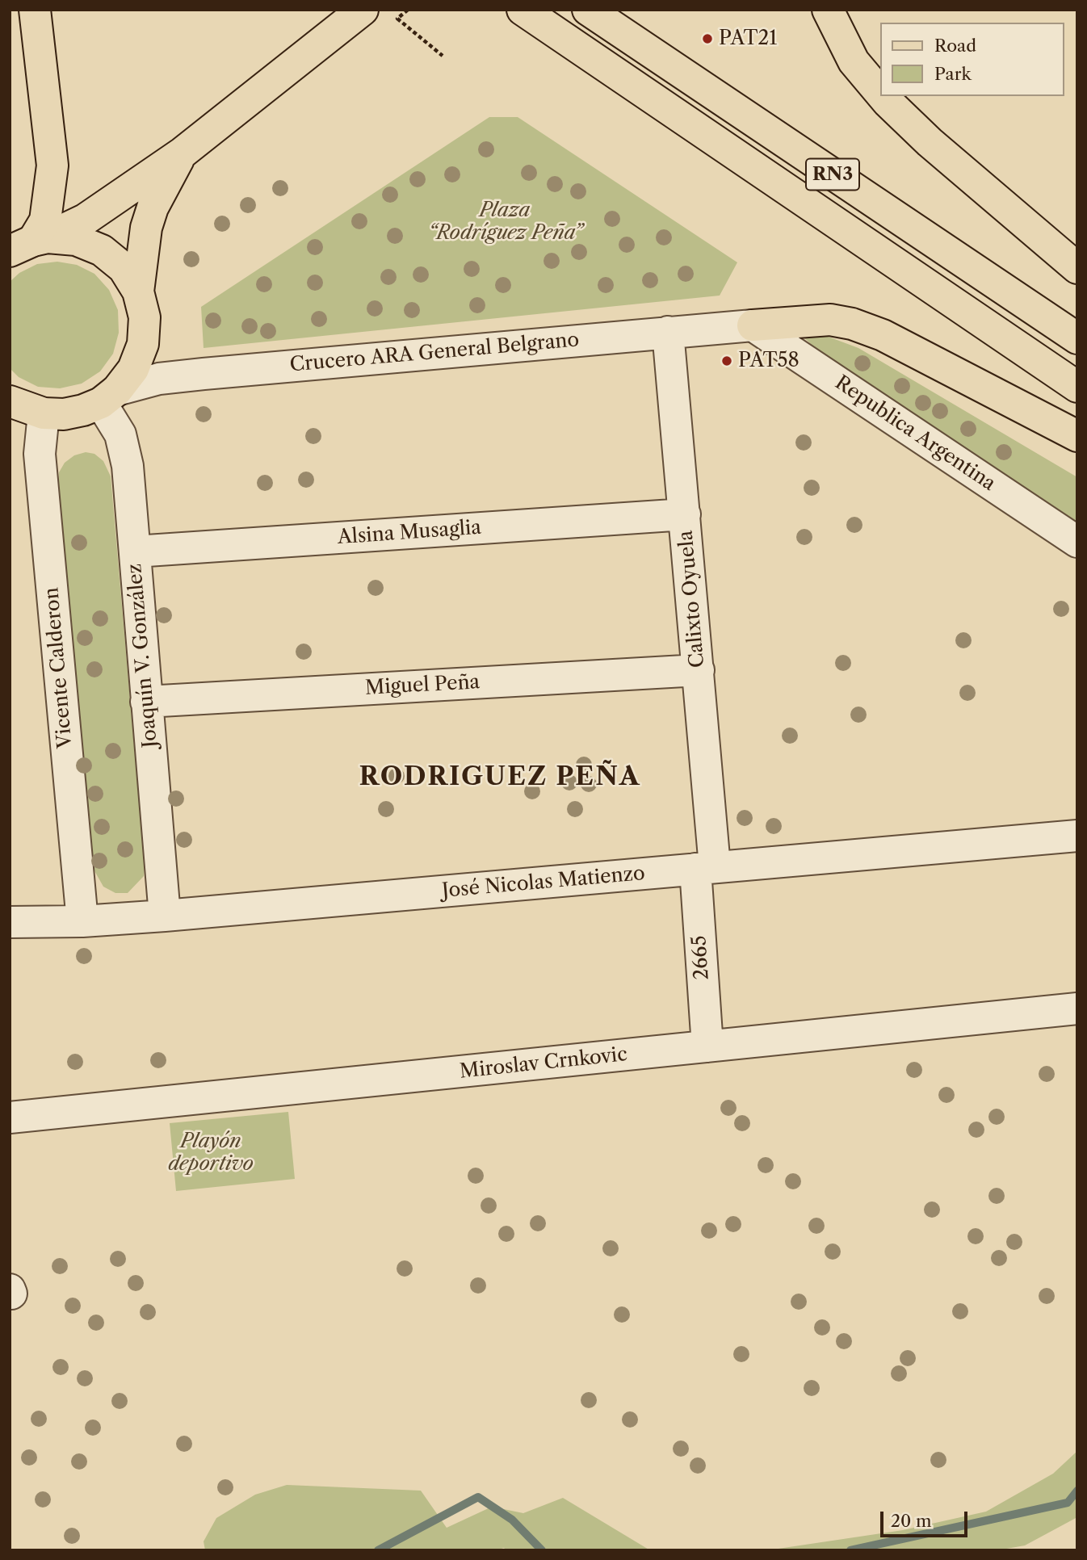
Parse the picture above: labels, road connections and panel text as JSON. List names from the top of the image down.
{
  "streets": {
    "main road": ["RN3"],
    "street": [
      "Crucero ARA General Belgrano",
      "Republica Argentina",
      "Alsina Musaglia",
      "Calixto Oyuela",
      "Joaquín V. González",
      "Vicente Calderon",
      "Miguel Peña",
      "José Nicolas Matienzo",
      "2665",
      "Miroslav Crnkovic"
    ]
  },
  "crossings": [
    ["Crucero ARA General Belgrano", "Republica Argentina"],
    ["Crucero ARA General Belgrano", "Calixto Oyuela"],
    ["Crucero ARA General Belgrano", "Joaquín V. González"],
    ["Alsina Musaglia", "Calixto Oyuela"],
    ["Alsina Musaglia", "Joaquín V. González"],
    ["Calixto Oyuela", "Miguel Peña"],
    ["Calixto Oyuela", "José Nicolas Matienzo"],
    ["Calixto Oyuela", "2665"],
    ["Joaquín V. González", "Miguel Peña"],
    ["Joaquín V. González", "José Nicolas Matienzo"],
    ["Vicente Calderon", "José Nicolas Matienzo"],
    ["José Nicolas Matienzo", "2665"],
    ["2665", "Miroslav Crnkovic"]
  ],
  "districts": ["RODRIGUEZ PEÑA"],
  "parks": ["Plaza “Rodríguez Peña”", "Playón deportivo"],
  "places": ["PAT21", "PAT58"],
  "legend": ["Road", "Park"],
  "scale_bar": "20 m"
}
